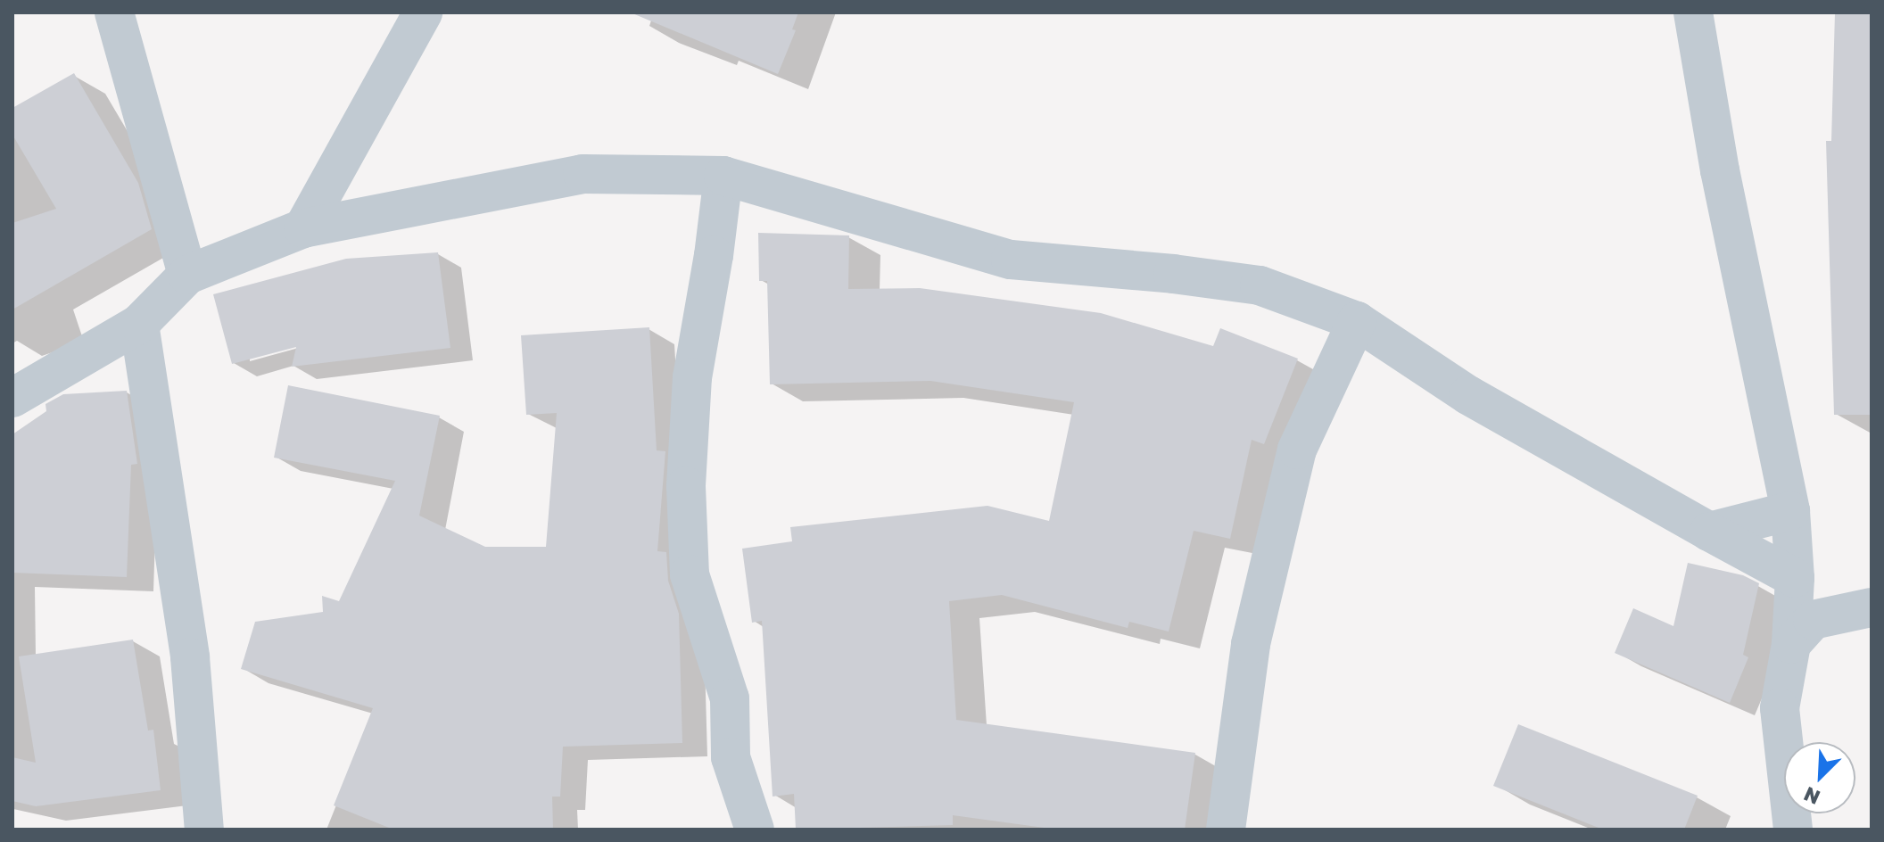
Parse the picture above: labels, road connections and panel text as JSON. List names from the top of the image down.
{
  "north": "bottom left"
}
